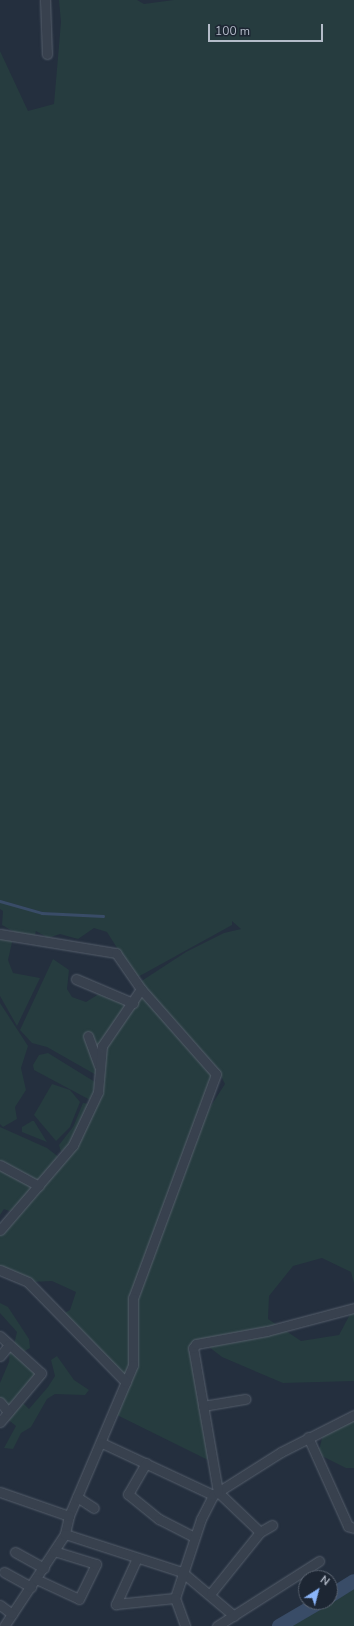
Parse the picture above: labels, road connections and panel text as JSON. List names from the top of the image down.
{
  "scale_bar": "100 m",
  "north": "top right"
}
